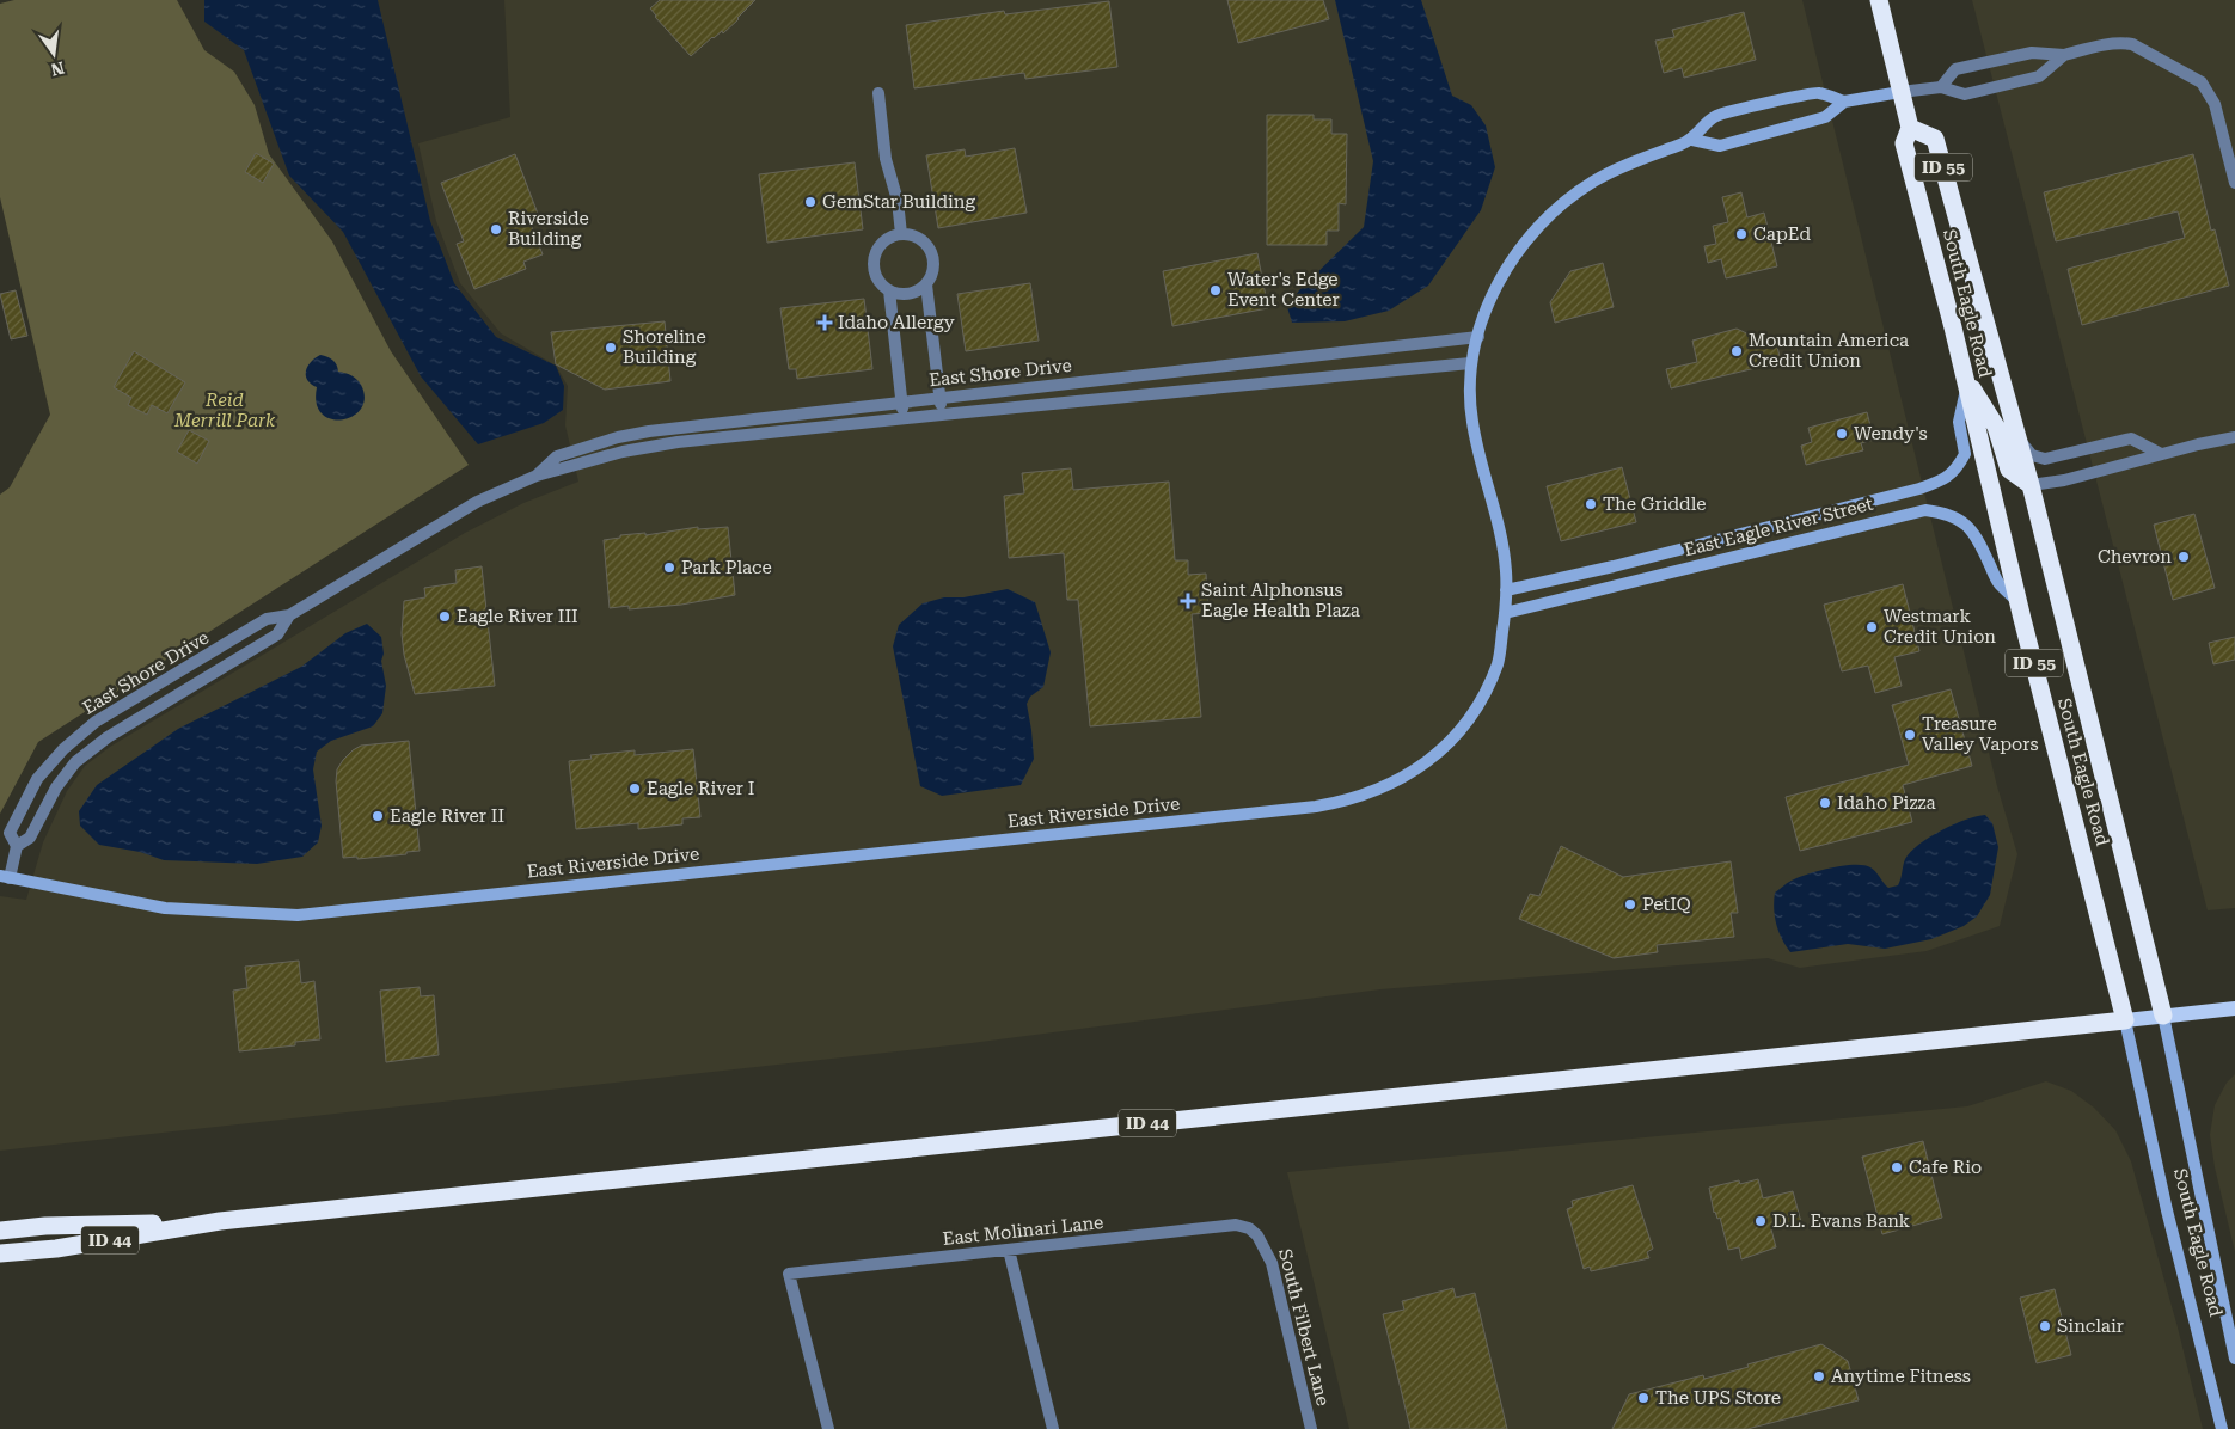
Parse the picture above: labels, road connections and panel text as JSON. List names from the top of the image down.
{
  "streets": {
    "highway": ["ID 55", "South Eagle Road", "ID 44"],
    "street": [
      "East Shore Drive",
      "East Eagle River Street",
      "East Riverside Drive",
      "East Molinari Lane",
      "South Filbert Lane"
    ]
  },
  "crossings": [
    ["South Eagle Road", "East Eagle River Street"],
    ["South Eagle Road", "East Riverside Drive"],
    ["South Eagle Road", "ID 44"],
    ["East Shore Drive", "East Riverside Drive"],
    ["East Eagle River Street", "East Riverside Drive"],
    ["East Molinari Lane", "South Filbert Lane"]
  ],
  "parks": ["Reid Merrill Park"],
  "places": {
    "other": [
      "GemStar Building",
      "Riverside Building",
      "CapEd",
      "Water's Edge Event Center",
      "Shoreline Building",
      "Mountain America Credit Union",
      "Wendy's",
      "The Griddle",
      "Chevron",
      "Park Place",
      "Eagle River III",
      "Westmark Credit Union",
      "Treasure Valley Vapors",
      "Eagle River I",
      "Idaho Pizza",
      "Eagle River II",
      "PetIQ",
      "Cafe Rio",
      "D.L. Evans Bank",
      "Sinclair",
      "Anytime Fitness",
      "The UPS Store"
    ],
    "health": ["Idaho Allergy", "Saint Alphonsus Eagle Health Plaza"]
  },
  "north": "bottom"
}
